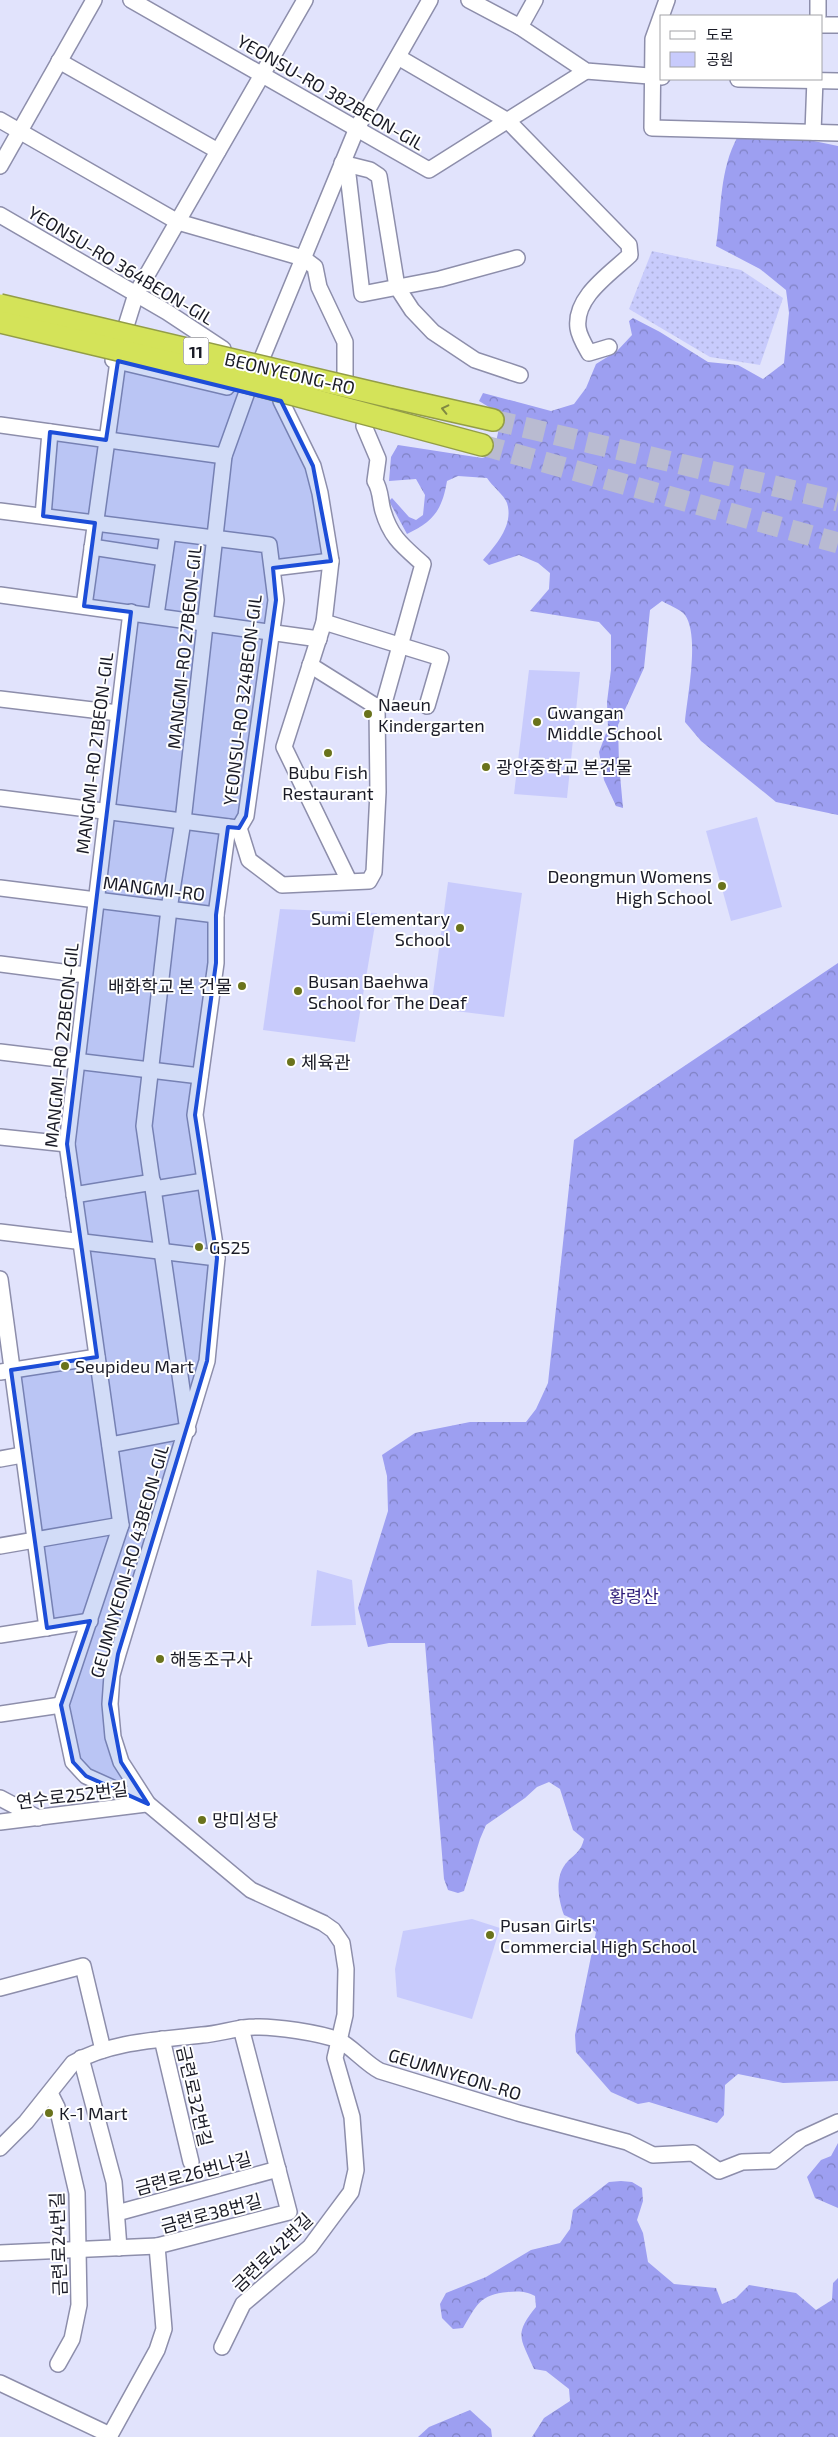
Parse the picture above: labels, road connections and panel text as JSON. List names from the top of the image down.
{
  "streets": {
    "highway": ["11", "BEONYEONG-RO"],
    "street": [
      "YEONSU-RO 382BEON-GIL",
      "YEONSU-RO 364BEON-GIL",
      "MANGMI-RO 27BEON-GIL",
      "YEONSU-RO 324BEON-GIL",
      "MANGMI-RO 21BEON-GIL",
      "MANGMI-RO",
      "MANGMI-RO 22BEON-GIL",
      "GEUMNYEON-RO 43BEON-GIL",
      "연수로252번길",
      "GEUMNYEON-RO",
      "금련로32번길",
      "금련로26번나길",
      "금련로38번길",
      "금련로24번길",
      "금련로42번길"
    ]
  },
  "crossings": [
    ["MANGMI-RO 27BEON-GIL", "YEONSU-RO 324BEON-GIL"],
    ["MANGMI-RO 27BEON-GIL", "MANGMI-RO"],
    ["MANGMI-RO 27BEON-GIL", "GEUMNYEON-RO 43BEON-GIL"],
    ["YEONSU-RO 324BEON-GIL", "MANGMI-RO 21BEON-GIL"],
    ["YEONSU-RO 324BEON-GIL", "MANGMI-RO"],
    ["MANGMI-RO 21BEON-GIL", "MANGMI-RO"],
    ["MANGMI-RO 21BEON-GIL", "MANGMI-RO 22BEON-GIL"],
    ["MANGMI-RO", "MANGMI-RO 22BEON-GIL"],
    ["MANGMI-RO", "GEUMNYEON-RO 43BEON-GIL"],
    ["GEUMNYEON-RO 43BEON-GIL", "연수로252번길"],
    ["GEUMNYEON-RO 43BEON-GIL", "GEUMNYEON-RO"],
    ["GEUMNYEON-RO 43BEON-GIL", "금련로42번길"],
    ["GEUMNYEON-RO", "금련로42번길"],
    ["금련로26번나길", "금련로38번길"]
  ],
  "parks": ["황령산"],
  "places": [
    "Naeun Kindergarten",
    "Gwangan Middle School",
    "Bubu Fish Restaurant",
    "광안중학교 본건물",
    "Deongmun Womens High School",
    "Sumi Elementary School",
    "배화학교 본 건물",
    "Busan Baehwa School for The Deaf",
    "체육관",
    "GS25",
    "Seupideu Mart",
    "해동조구사",
    "망미성당",
    "Pusan Girls' Commercial High School",
    "K-1 Mart"
  ],
  "legend": ["도로", "공원"]
}
